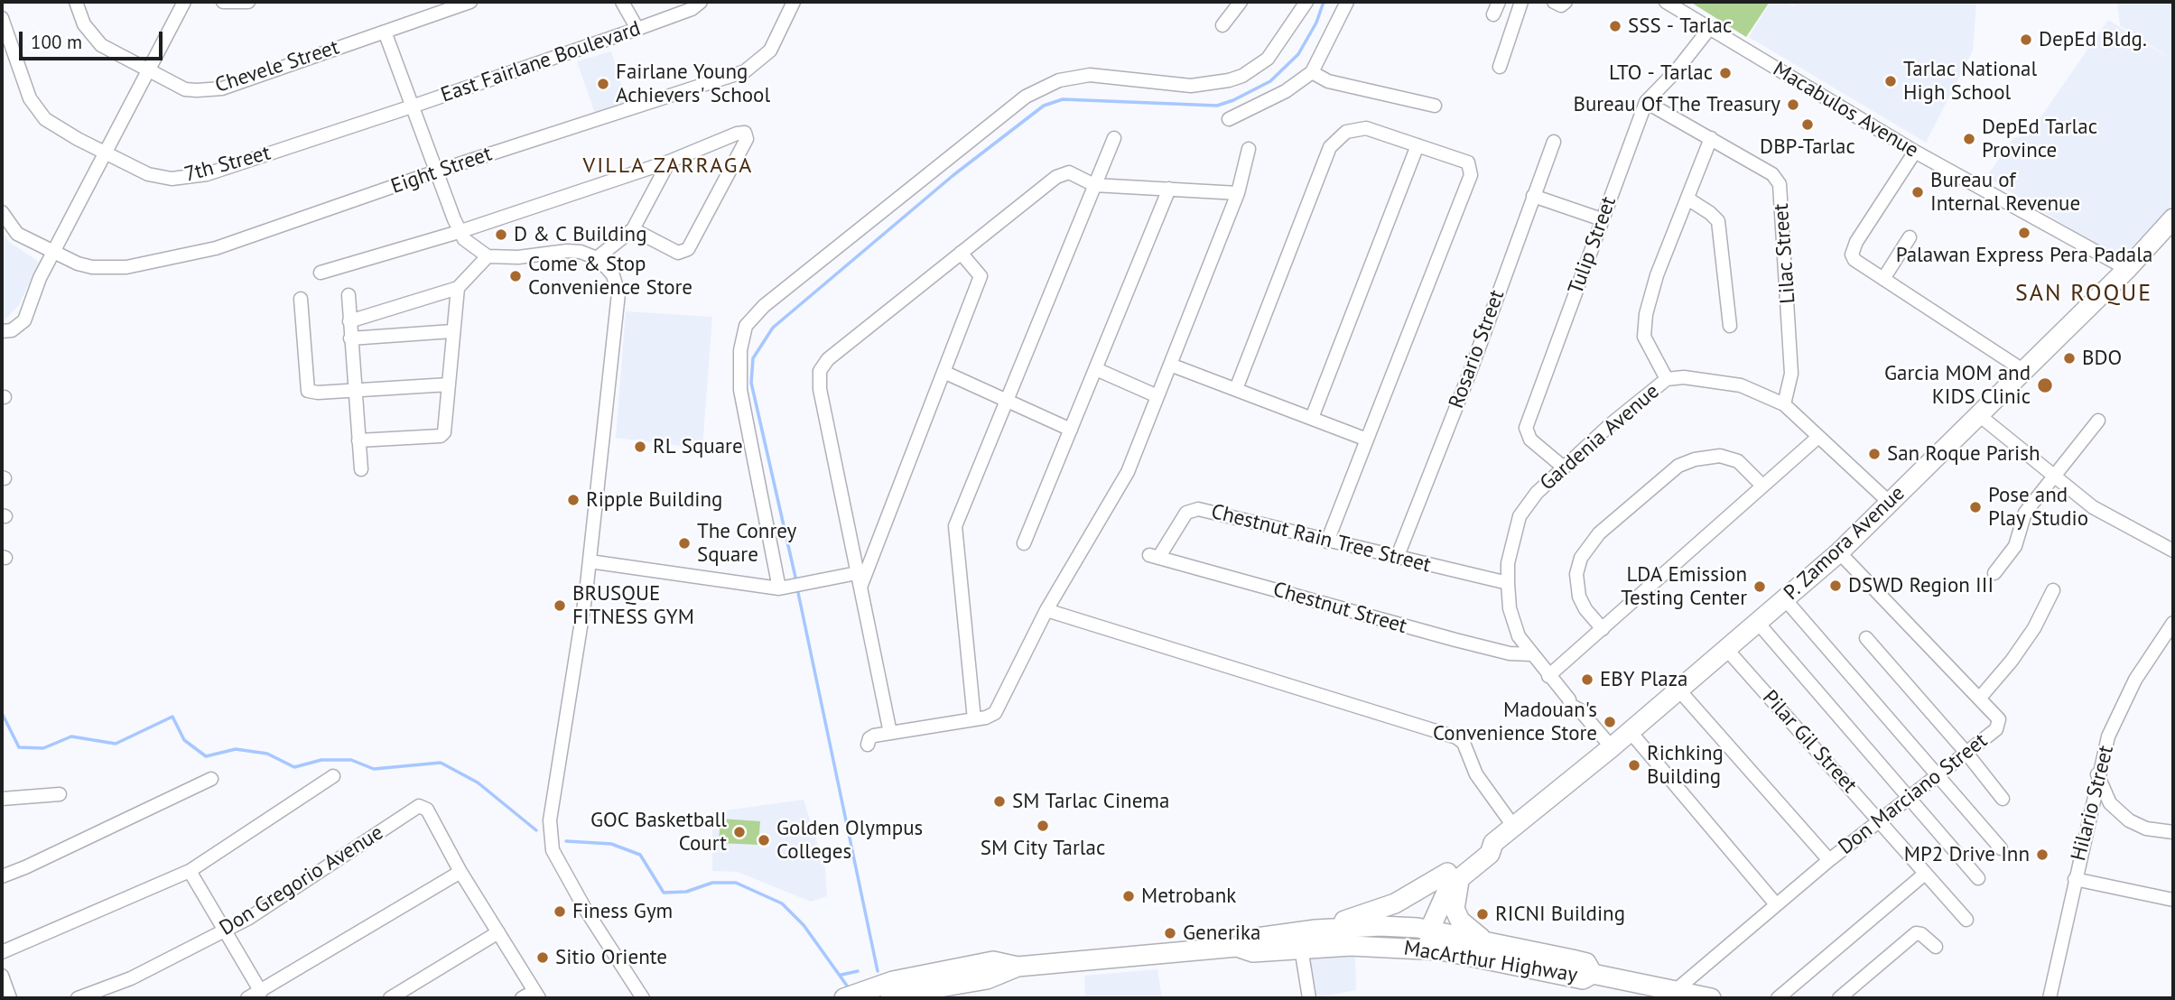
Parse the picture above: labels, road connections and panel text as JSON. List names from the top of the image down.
{
  "streets": {
    "highway": ["P. Zamora Avenue", "MacArthur Highway"],
    "street": [
      "East Fairlane Boulevard",
      "Chevele Street",
      "Macabulos Avenue",
      "7th Street",
      "Eight Street",
      "Tulip Street",
      "Lilac Street",
      "Rosario Street",
      "Gardenia Avenue",
      "Chestnut Rain Tree Street",
      "Chestnut Street",
      "Pilar Gil Street",
      "Don Marciano Street",
      "Hilario Street",
      "Don Gregorio Avenue"
    ]
  },
  "crossings": [
    ["East Fairlane Boulevard", "7th Street"],
    ["Macabulos Avenue", "Tulip Street"],
    ["Macabulos Avenue", "P. Zamora Avenue"],
    ["Tulip Street", "Lilac Street"],
    ["Tulip Street", "Gardenia Avenue"],
    ["Lilac Street", "Gardenia Avenue"],
    ["Rosario Street", "Chestnut Rain Tree Street"],
    ["Gardenia Avenue", "Chestnut Rain Tree Street"],
    ["Gardenia Avenue", "P. Zamora Avenue"],
    ["Gardenia Avenue", "Chestnut Street"],
    ["Chestnut Rain Tree Street", "Chestnut Street"],
    ["P. Zamora Avenue", "Pilar Gil Street"],
    ["P. Zamora Avenue", "Don Marciano Street"],
    ["P. Zamora Avenue", "MacArthur Highway"],
    ["Pilar Gil Street", "Don Marciano Street"],
    ["Don Marciano Street", "MacArthur Highway"]
  ],
  "districts": ["VILLA ZARRAGA", "SAN ROQUE"],
  "places": [
    "SSS - Tarlac",
    "DepEd Bldg.",
    "LTO - Tarlac",
    "Tarlac National High School",
    "Fairlane Young Achievers' School",
    "Bureau Of The Treasury",
    "DBP-Tarlac",
    "DepEd Tarlac Province",
    "Bureau of Internal Revenue",
    "Palawan Express Pera Padala",
    "D & C Building",
    "Come & Stop Convenience Store",
    "BDO",
    "Garcia MOM and KIDS Clinic",
    "RL Square",
    "San Roque Parish",
    "Ripple Building",
    "Pose and Play Studio",
    "The Conrey Square",
    "DSWD Region III",
    "LDA Emission Testing Center",
    "BRUSQUE FITNESS GYM",
    "EBY Plaza",
    "Madouan's Convenience Store",
    "Richking Building",
    "SM Tarlac Cinema",
    "SM City Tarlac",
    "GOC Basketball Court",
    "Golden Olympus Colleges",
    "MP2 Drive Inn",
    "Metrobank",
    "Finess Gym",
    "RICNI Building",
    "Generika",
    "Sitio Oriente"
  ],
  "scale_bar": "100 m"
}
